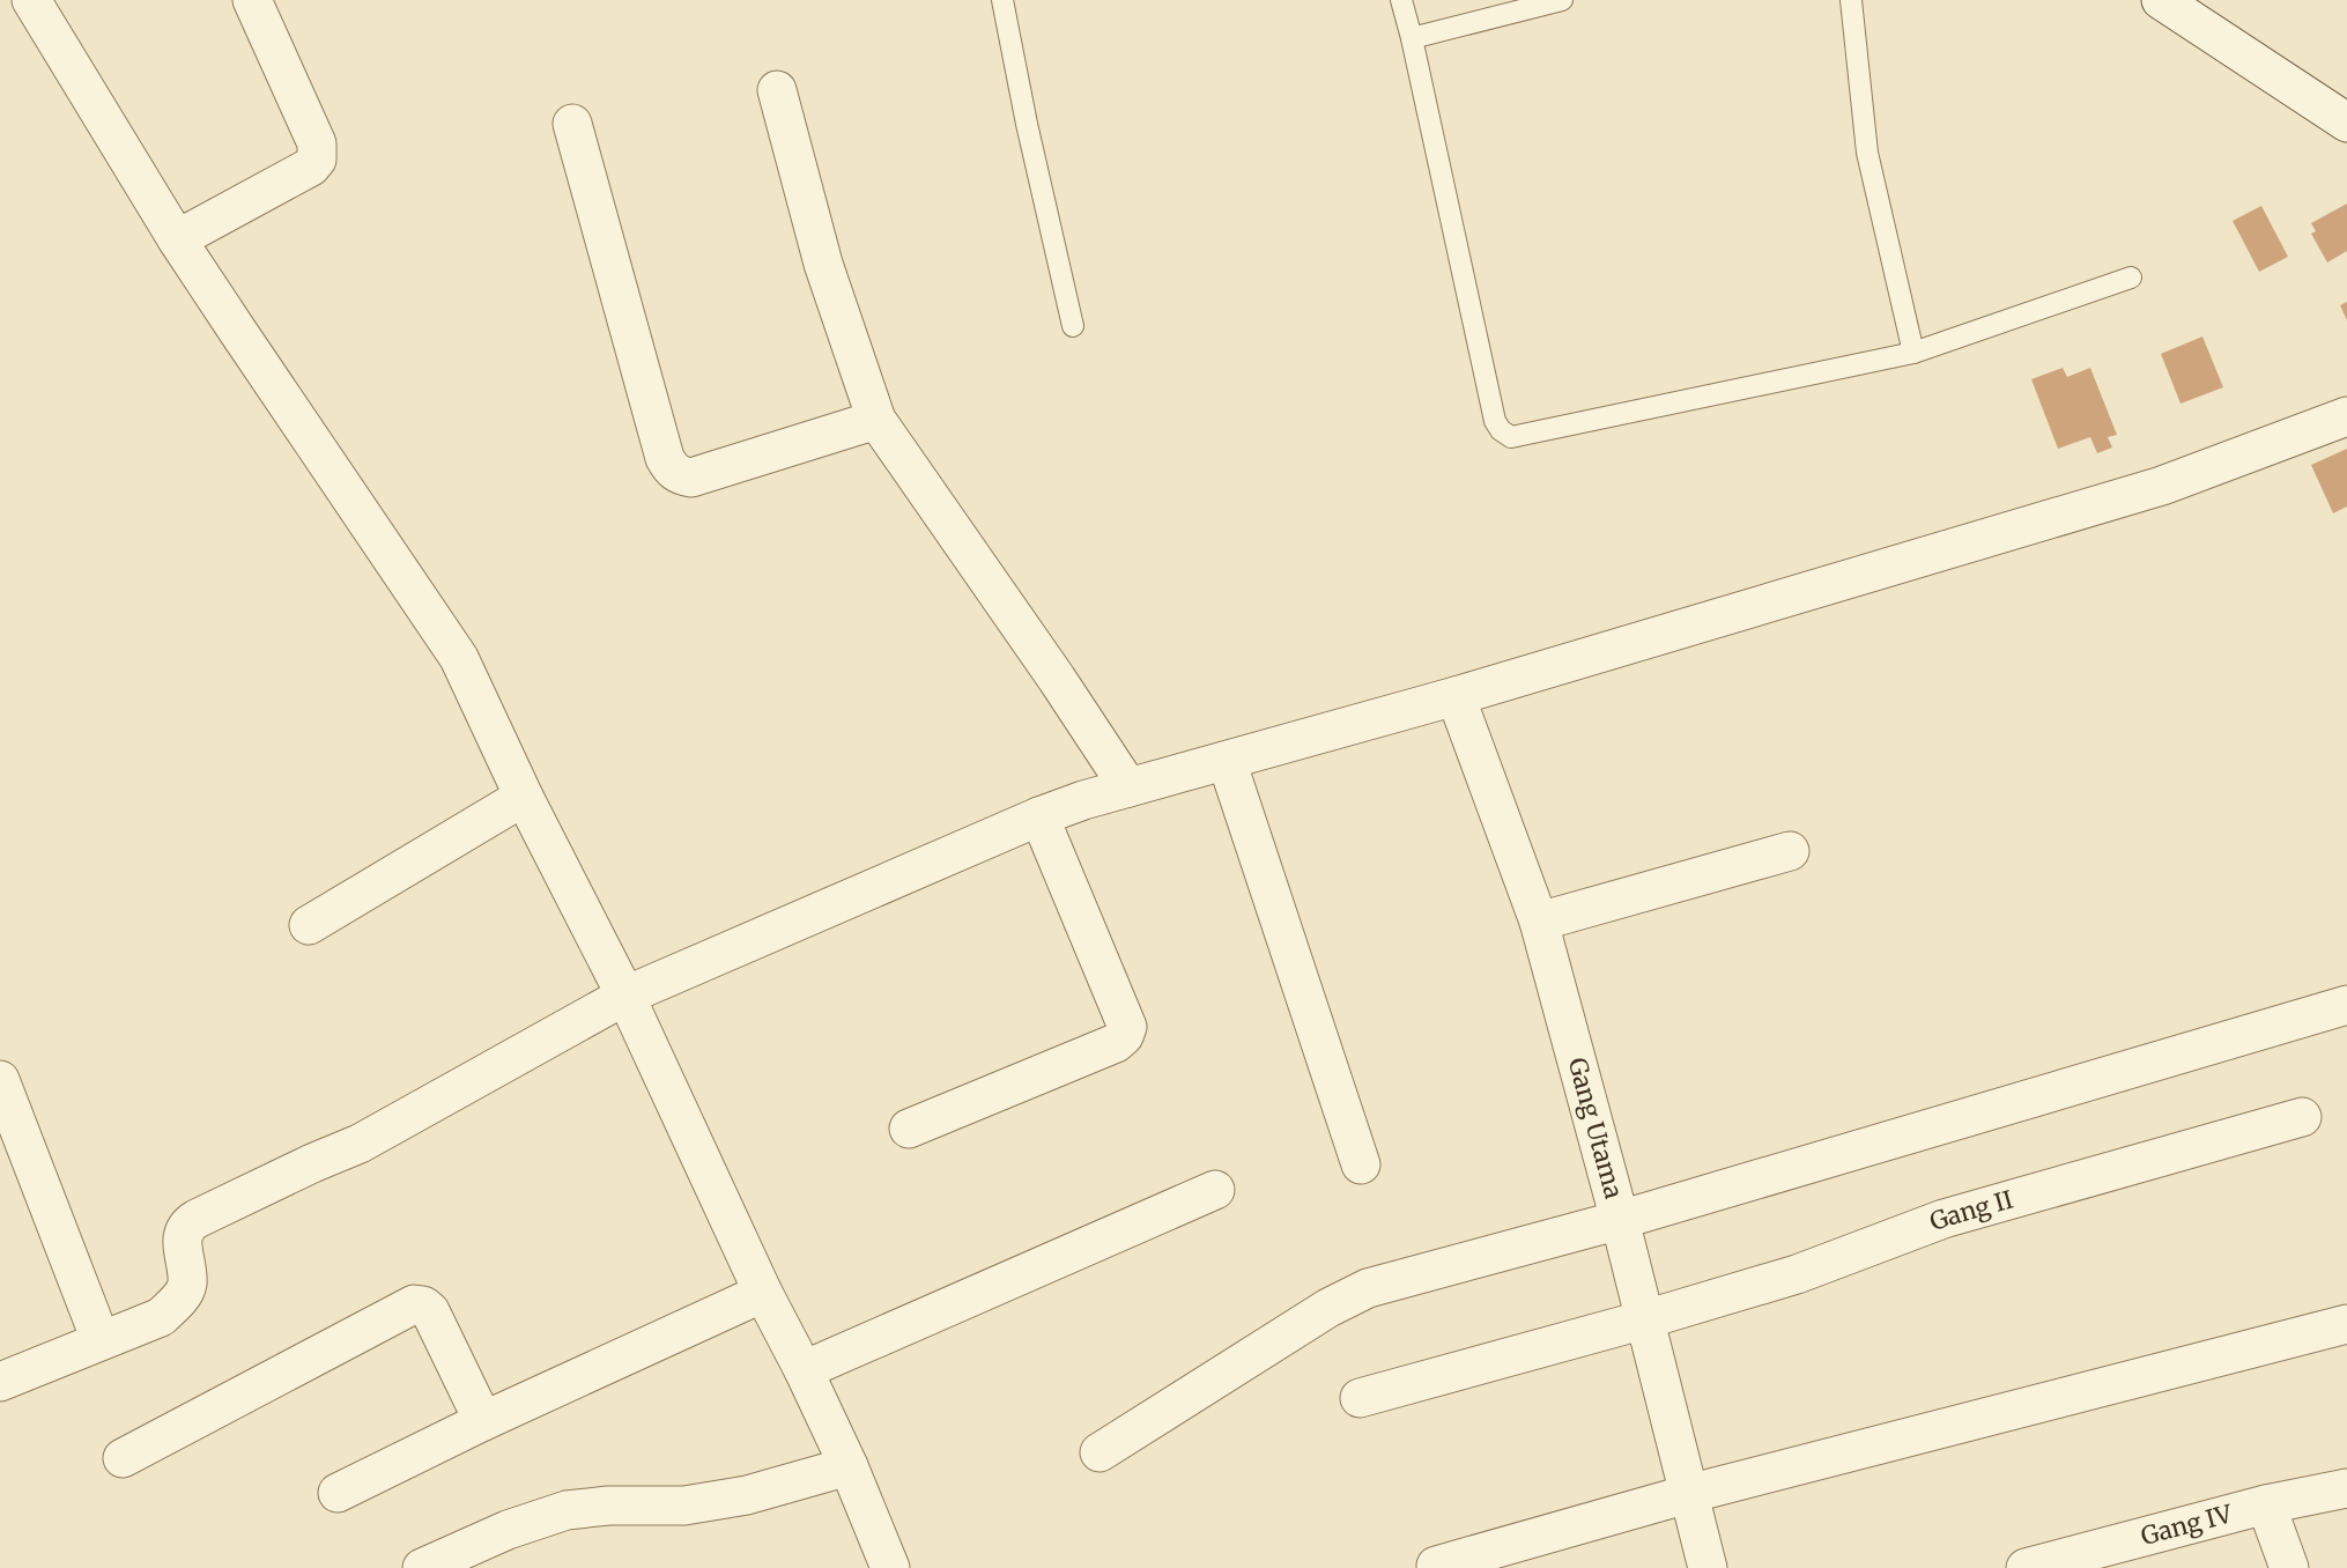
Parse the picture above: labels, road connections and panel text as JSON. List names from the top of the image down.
{
  "streets": {
    "street": ["Gang Utama", "Gang II", "Gang IV"]
  },
  "crossings": [
    ["Gang Utama", "Gang II"]
  ]
}
